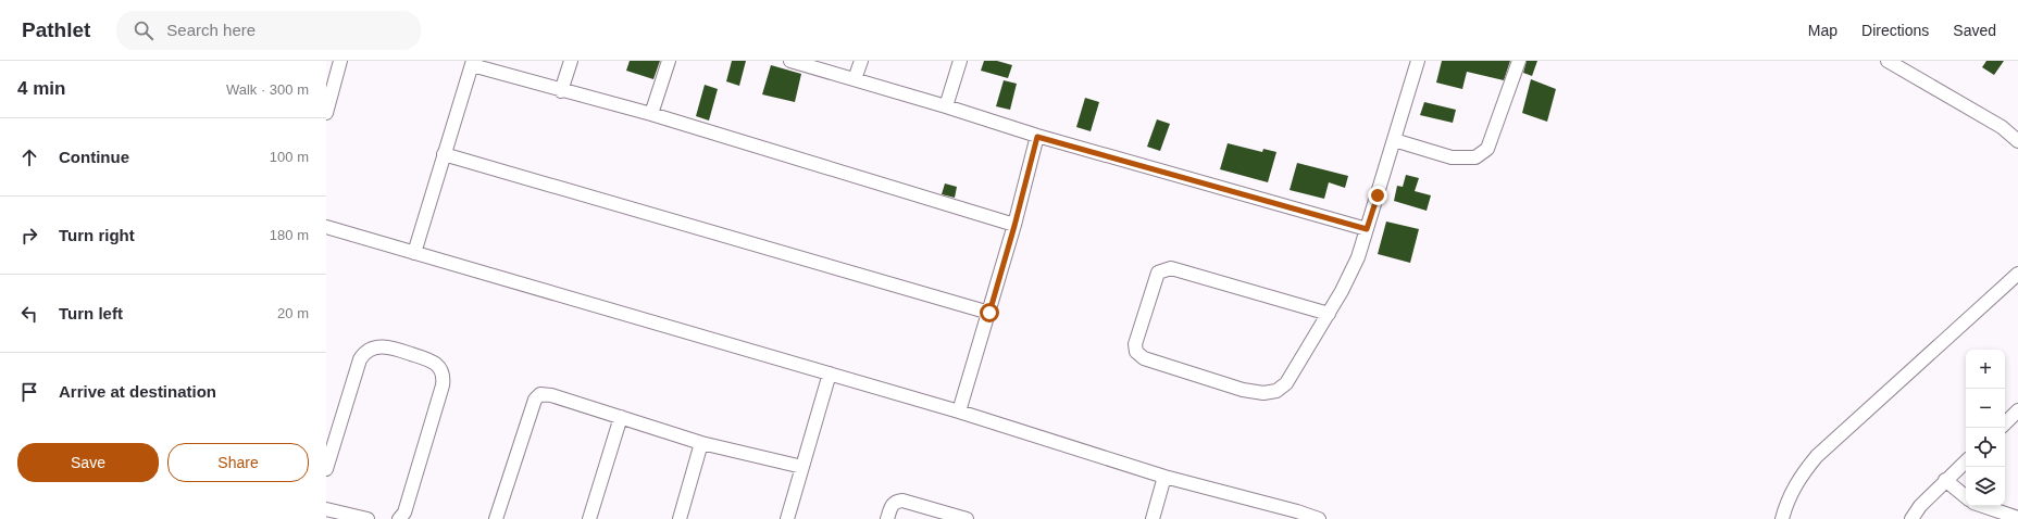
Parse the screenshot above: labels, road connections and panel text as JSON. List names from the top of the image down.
{
  "page": {
    "header": "Pathlet",
    "search": "Search here",
    "nav": ["Map", "Directions", "Saved"],
    "heading": ["4 min", "Walk · 300 m"],
    "list": [
      ["Continue", "100 m"],
      ["Turn right", "180 m"],
      ["Turn left", "20 m"],
      "Arrive at destination"
    ],
    "map_buttons": ["+", "−"],
    "buttons": ["Save", "Share"]
  }
}
